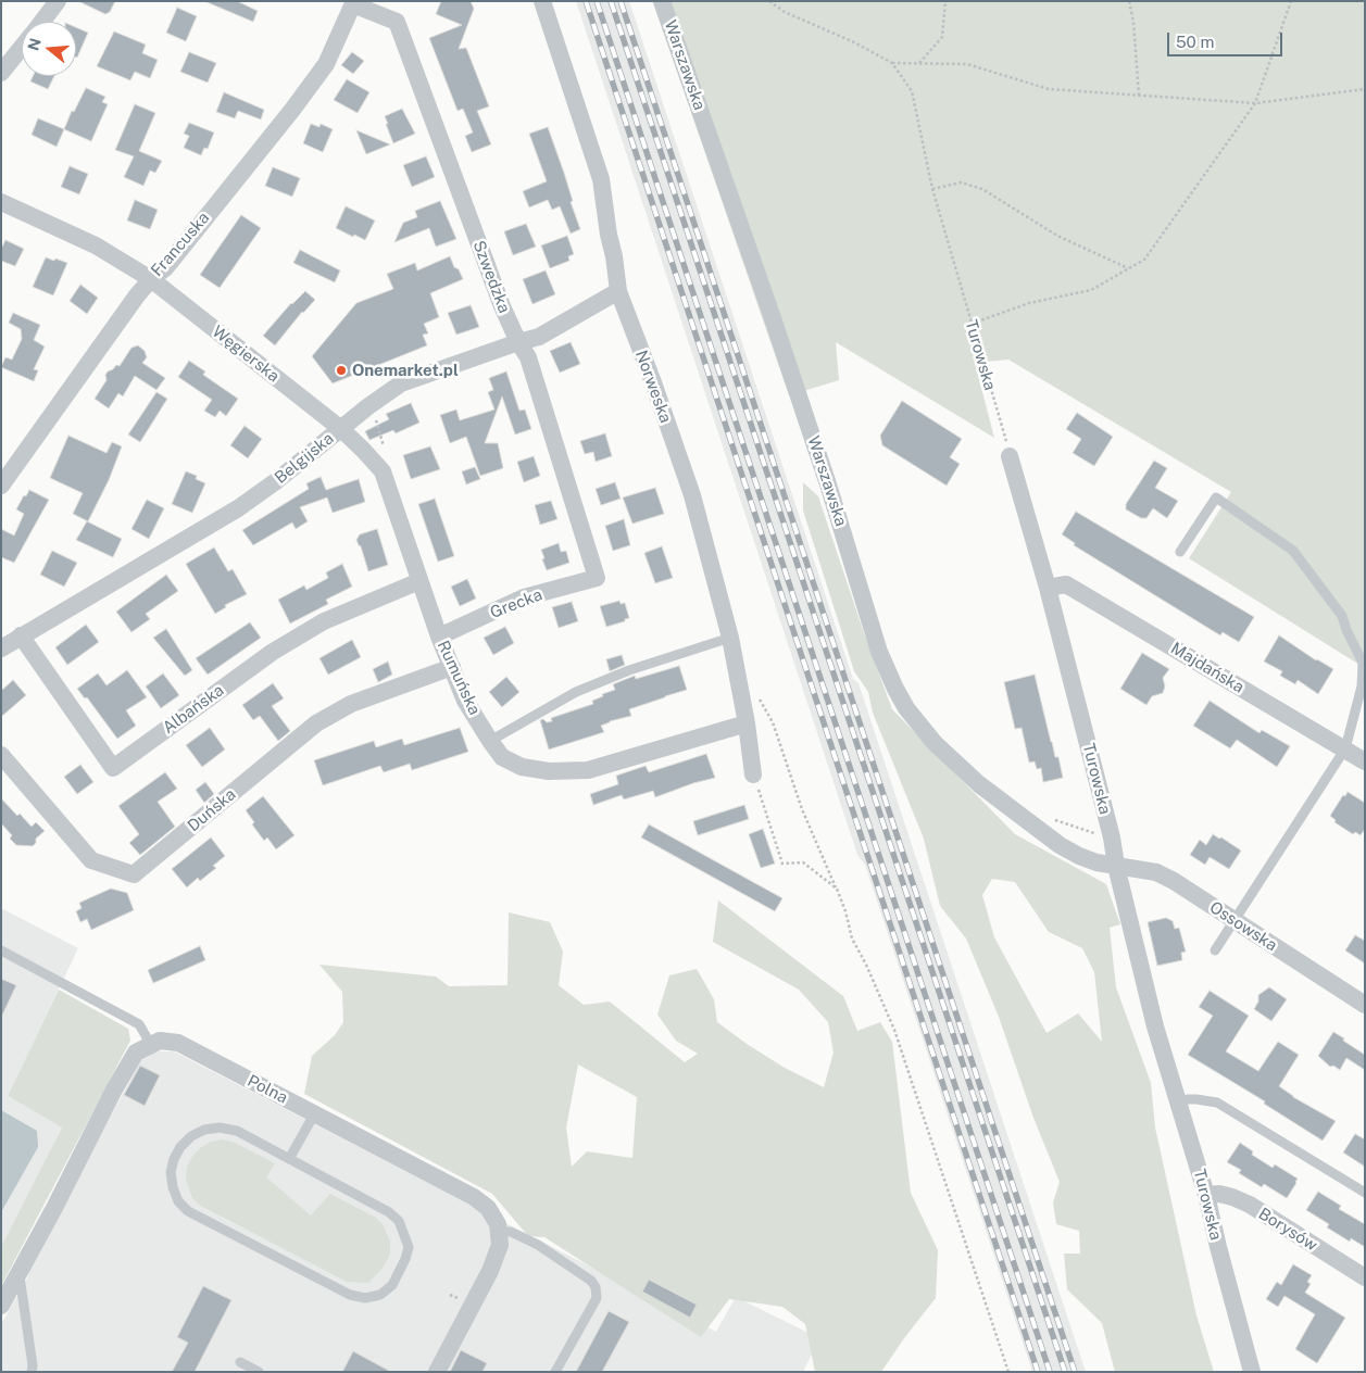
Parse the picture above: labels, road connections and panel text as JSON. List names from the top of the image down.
{
  "streets": {
    "street": [
      "Warszawska",
      "Francuska",
      "Szwedzka",
      "Węgierska",
      "Turowska",
      "Norweska",
      "Belgijska",
      "Grecka",
      "Majdańska",
      "Rumuńska",
      "Albańska",
      "Duńska",
      "Ossowska",
      "Polna",
      "Borysów"
    ]
  },
  "crossings": [
    ["Warszawska", "Turowska"],
    ["Warszawska", "Ossowska"],
    ["Francuska", "Szwedzka"],
    ["Francuska", "Węgierska"],
    ["Szwedzka", "Belgijska"],
    ["Szwedzka", "Grecka"],
    ["Węgierska", "Belgijska"],
    ["Węgierska", "Rumuńska"],
    ["Turowska", "Majdańska"],
    ["Turowska", "Ossowska"],
    ["Turowska", "Borysów"],
    ["Norweska", "Belgijska"],
    ["Norweska", "Rumuńska"],
    ["Belgijska", "Rumuńska"],
    ["Belgijska", "Albańska"],
    ["Grecka", "Rumuńska"],
    ["Rumuńska", "Albańska"],
    ["Rumuńska", "Duńska"]
  ],
  "places": ["Onemarket.pl"],
  "scale_bar": "50 m",
  "north": "left"
}
